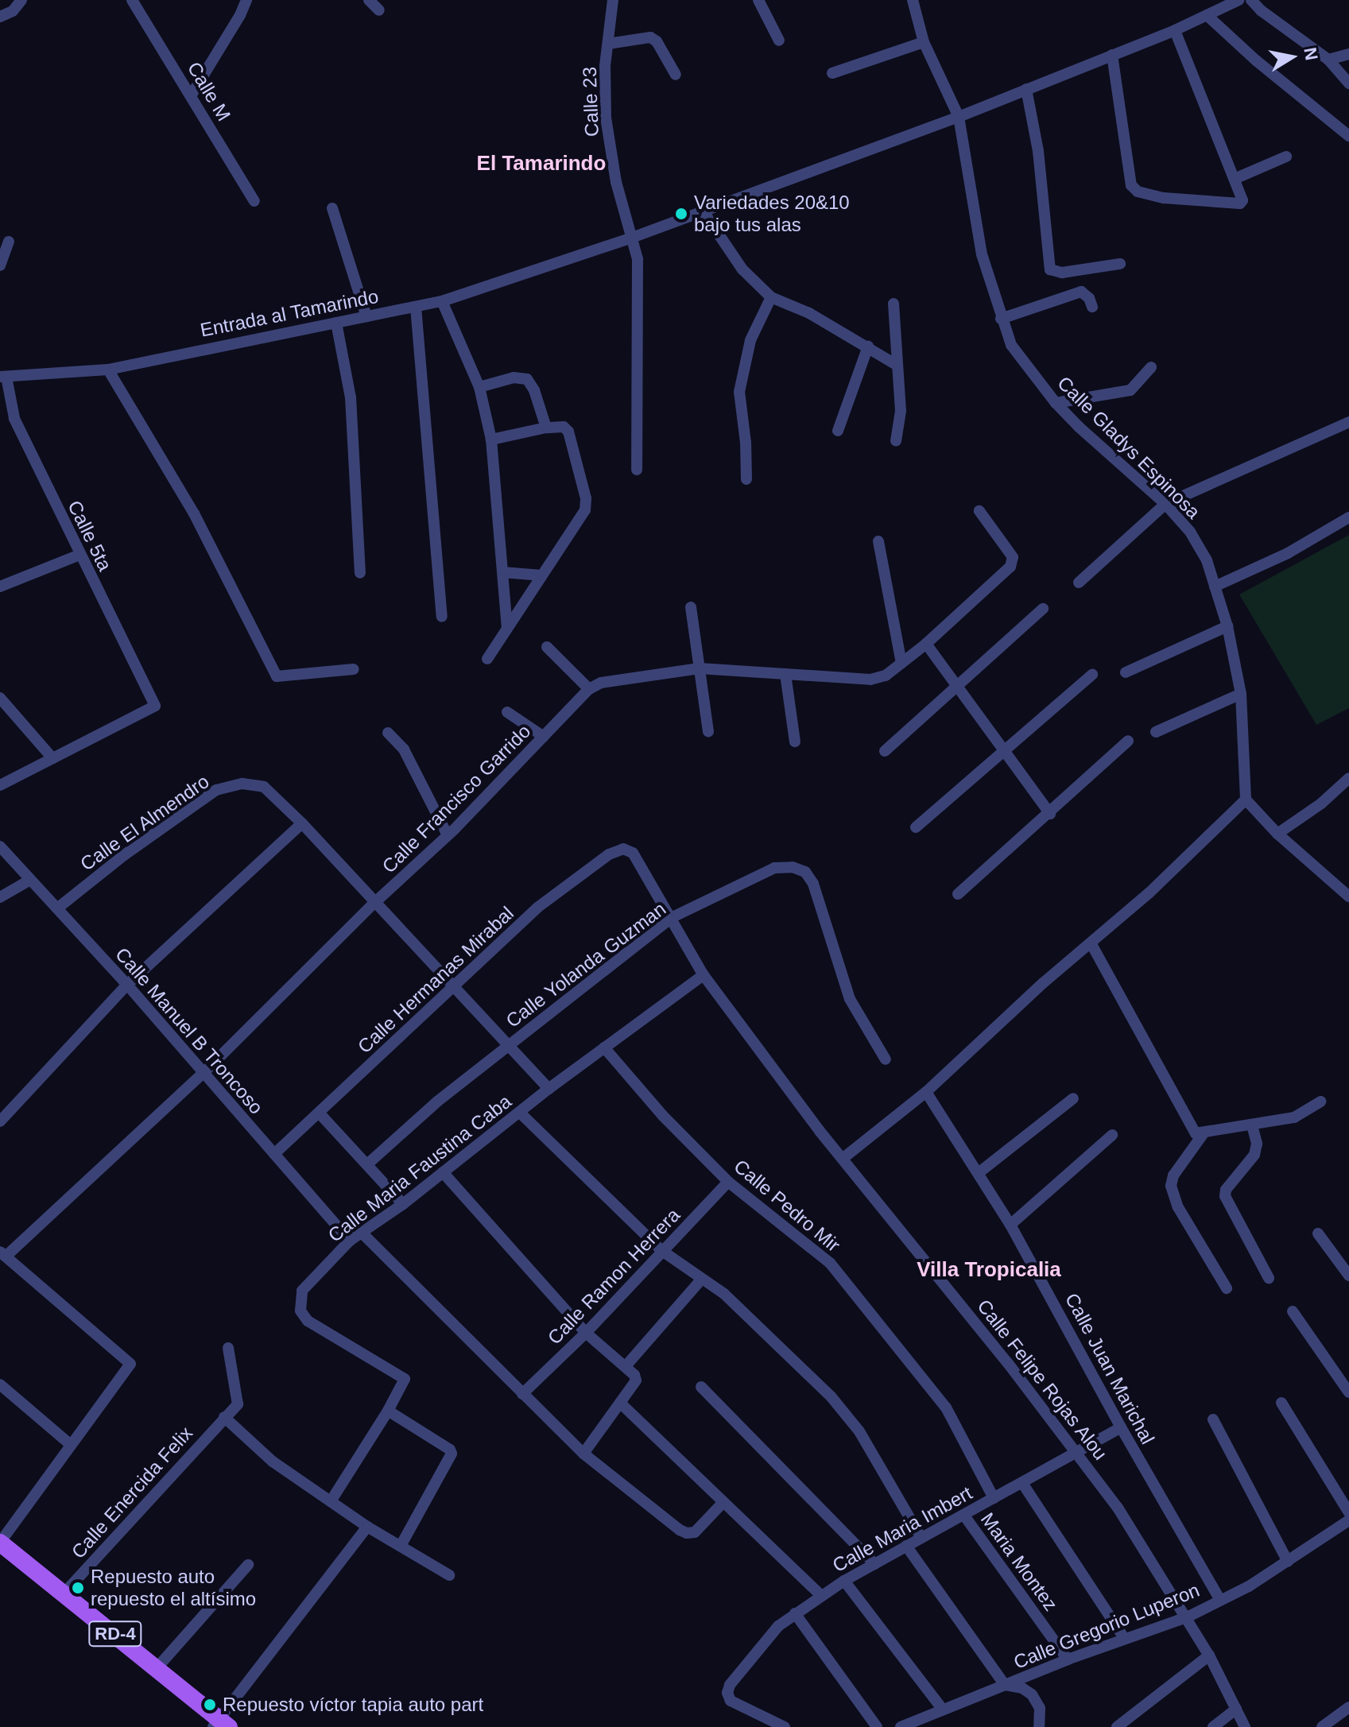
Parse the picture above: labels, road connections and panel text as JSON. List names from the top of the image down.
{
  "streets": {
    "main road": ["RD-4"],
    "street": [
      "Calle M",
      "Calle 23",
      "Entrada al Tamarindo",
      "Calle Gladys Espinosa",
      "Calle 5ta",
      "Calle Francisco Garrido",
      "Calle El Almendro",
      "Calle Yolanda Guzman",
      "Calle Hermanas Mirabal",
      "Calle Manuel B Troncoso",
      "Calle Maria Faustina Caba",
      "Calle Pedro Mir",
      "Calle Ramon Herrera",
      "Calle Juan Marichal",
      "Calle Felipe Rojas Alou",
      "Calle Enercida Felix",
      "Calle Maria Imbert",
      "Maria Montez",
      "Calle Gregorio Luperon"
    ]
  },
  "crossings": [
    ["Calle 23", "Entrada al Tamarindo"],
    ["Entrada al Tamarindo", "Calle Gladys Espinosa"],
    ["Entrada al Tamarindo", "Calle 5ta"],
    ["Calle Francisco Garrido", "Calle El Almendro"],
    ["Calle Francisco Garrido", "Calle Manuel B Troncoso"],
    ["Calle El Almendro", "Calle Yolanda Guzman"],
    ["Calle El Almendro", "Calle Hermanas Mirabal"],
    ["Calle El Almendro", "Calle Manuel B Troncoso"],
    ["Calle El Almendro", "Calle Maria Faustina Caba"],
    ["Calle Yolanda Guzman", "Calle Felipe Rojas Alou"],
    ["Calle Hermanas Mirabal", "Calle Manuel B Troncoso"],
    ["Calle Hermanas Mirabal", "Calle Felipe Rojas Alou"],
    ["Calle Manuel B Troncoso", "Calle Maria Faustina Caba"],
    ["Calle Maria Faustina Caba", "Calle Pedro Mir"],
    ["Calle Maria Faustina Caba", "Calle Felipe Rojas Alou"],
    ["Calle Pedro Mir", "Calle Ramon Herrera"],
    ["Calle Pedro Mir", "Calle Maria Imbert"],
    ["Calle Juan Marichal", "Calle Maria Imbert"],
    ["Calle Juan Marichal", "Calle Gregorio Luperon"],
    ["Calle Felipe Rojas Alou", "Calle Maria Imbert"],
    ["Calle Felipe Rojas Alou", "Calle Gregorio Luperon"],
    ["Calle Enercida Felix", "RD-4"],
    ["Calle Maria Imbert", "Maria Montez"],
    ["Maria Montez", "Calle Gregorio Luperon"]
  ],
  "districts": ["El Tamarindo", "Villa Tropicalia"],
  "places": ["Variedades 20&10 bajo tus alas", "Repuesto auto repuesto el altísimo", "Repuesto víctor tapia auto part"],
  "north": "right"
}
